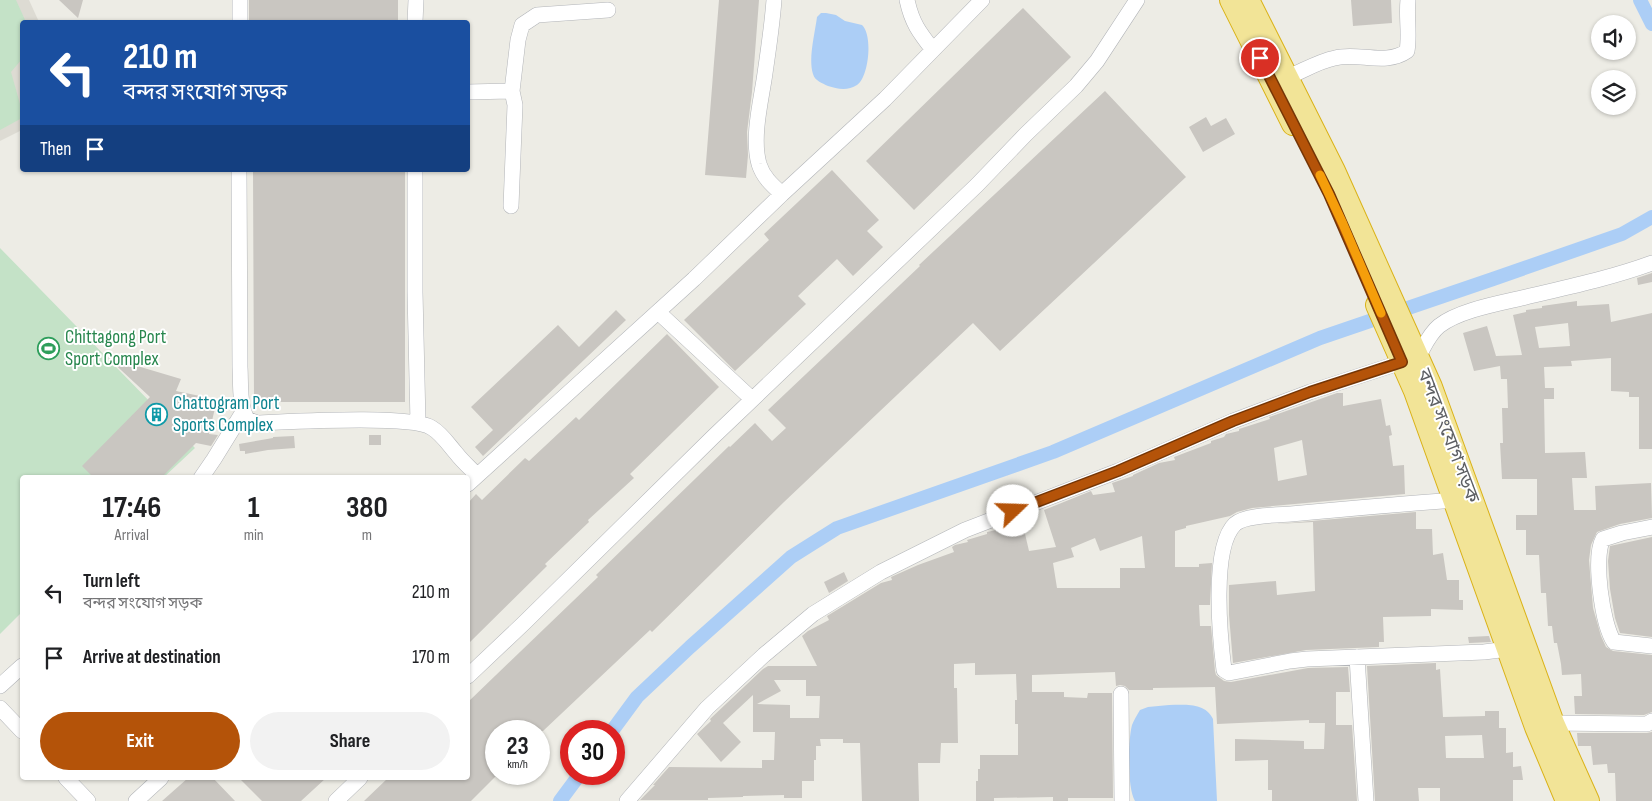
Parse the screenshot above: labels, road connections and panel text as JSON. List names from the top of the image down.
{
  "streets": {
    "highway": ["বন্দর সংযোগ সড়ক"]
  },
  "places": {
    "sports": ["Chittagong Port Sport Complex"],
    "building": ["Chattogram Port Sports Complex"]
  },
  "page": {
    "turn": ["210 m", "বন্দর সংযোগ সড়ক"],
    "then": "Then",
    "eta": [
      "17:46",
      "Arrival",
      "1",
      "min",
      "380",
      "m"
    ],
    "list": [
      {
        "name": "Turn left",
        "note": "বন্দর সংযোগ সড়ক",
        "value": "210 m"
      },
      {
        "name": "Arrive at destination",
        "value": "170 m"
      }
    ],
    "buttons": ["Exit", "Share"],
    "speed": "23 km/h",
    "limit": "30"
  }
}
